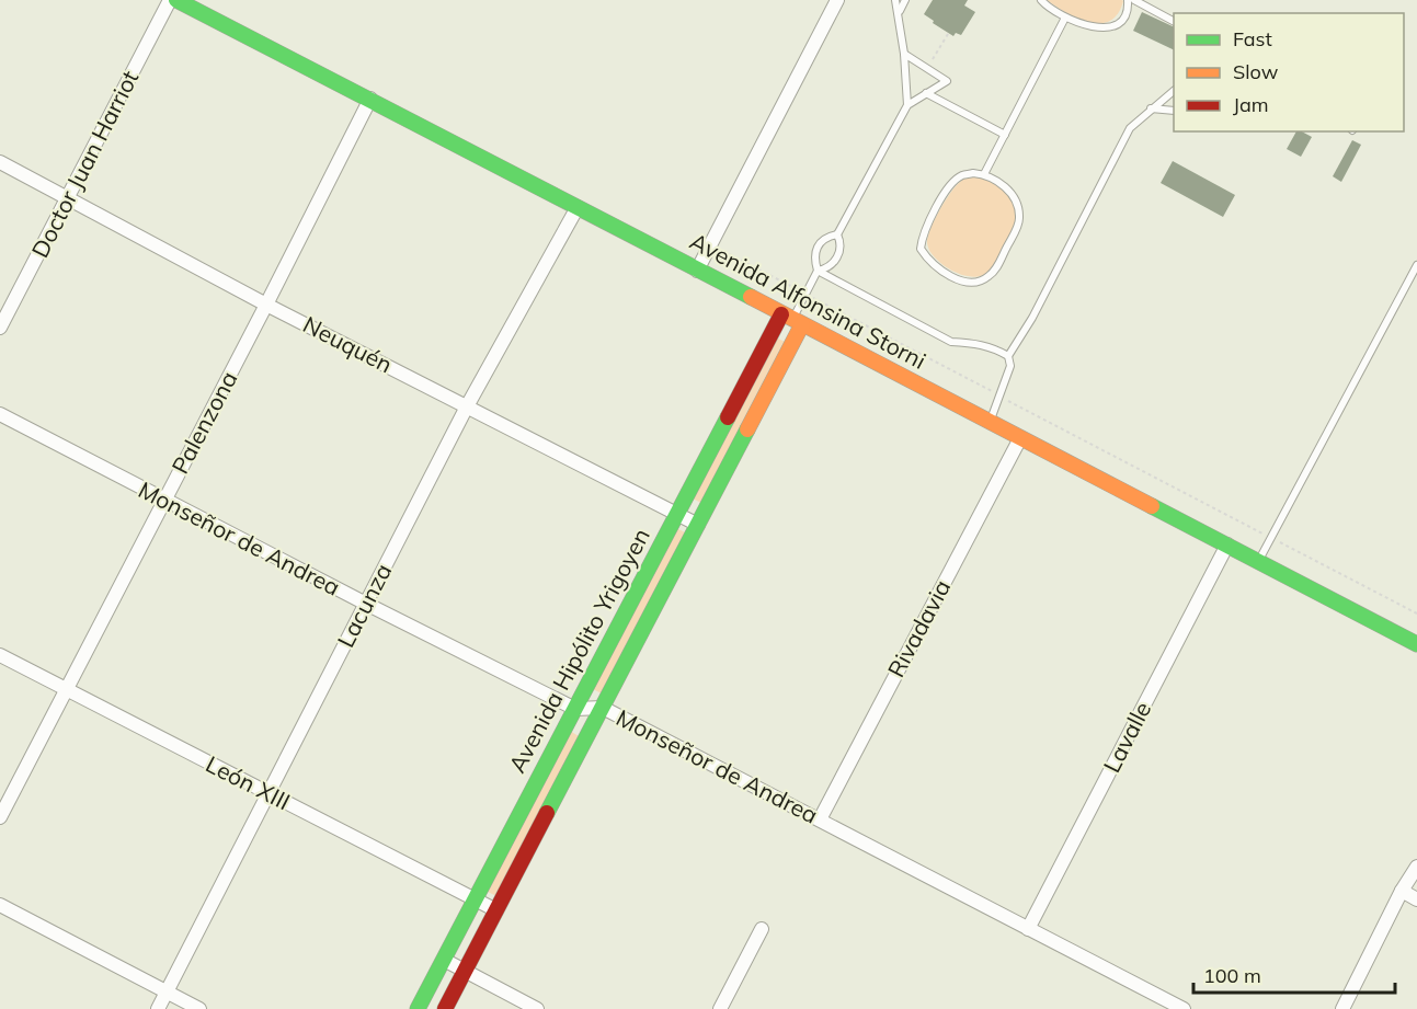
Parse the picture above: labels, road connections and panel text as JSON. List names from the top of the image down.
{
  "streets": {
    "main road": ["Avenida Alfonsina Storni", "Avenida Hipólito Yrigoyen"],
    "street": [
      "Doctor Juan Harriot",
      "Neuquén",
      "Palenzona",
      "Monseñor de Andrea",
      "Lacunza",
      "Rivadavia",
      "Lavalle",
      "León XIII"
    ]
  },
  "crossings": [
    ["Doctor Juan Harriot", "Neuquén"],
    ["Avenida Alfonsina Storni", "Palenzona"],
    ["Avenida Alfonsina Storni", "Lacunza"],
    ["Avenida Alfonsina Storni", "Rivadavia"],
    ["Avenida Alfonsina Storni", "Avenida Hipólito Yrigoyen"],
    ["Avenida Alfonsina Storni", "Lavalle"],
    ["Neuquén", "Palenzona"],
    ["Neuquén", "Lacunza"],
    ["Neuquén", "Avenida Hipólito Yrigoyen"],
    ["Palenzona", "Monseñor de Andrea"],
    ["Palenzona", "León XIII"],
    ["Monseñor de Andrea", "Lacunza"],
    ["Monseñor de Andrea", "Rivadavia"],
    ["Monseñor de Andrea", "Avenida Hipólito Yrigoyen"],
    ["Monseñor de Andrea", "Lavalle"],
    ["Lacunza", "León XIII"],
    ["Avenida Hipólito Yrigoyen", "León XIII"]
  ],
  "legend": ["Fast", "Slow", "Jam"],
  "scale_bar": "100 m"
}
